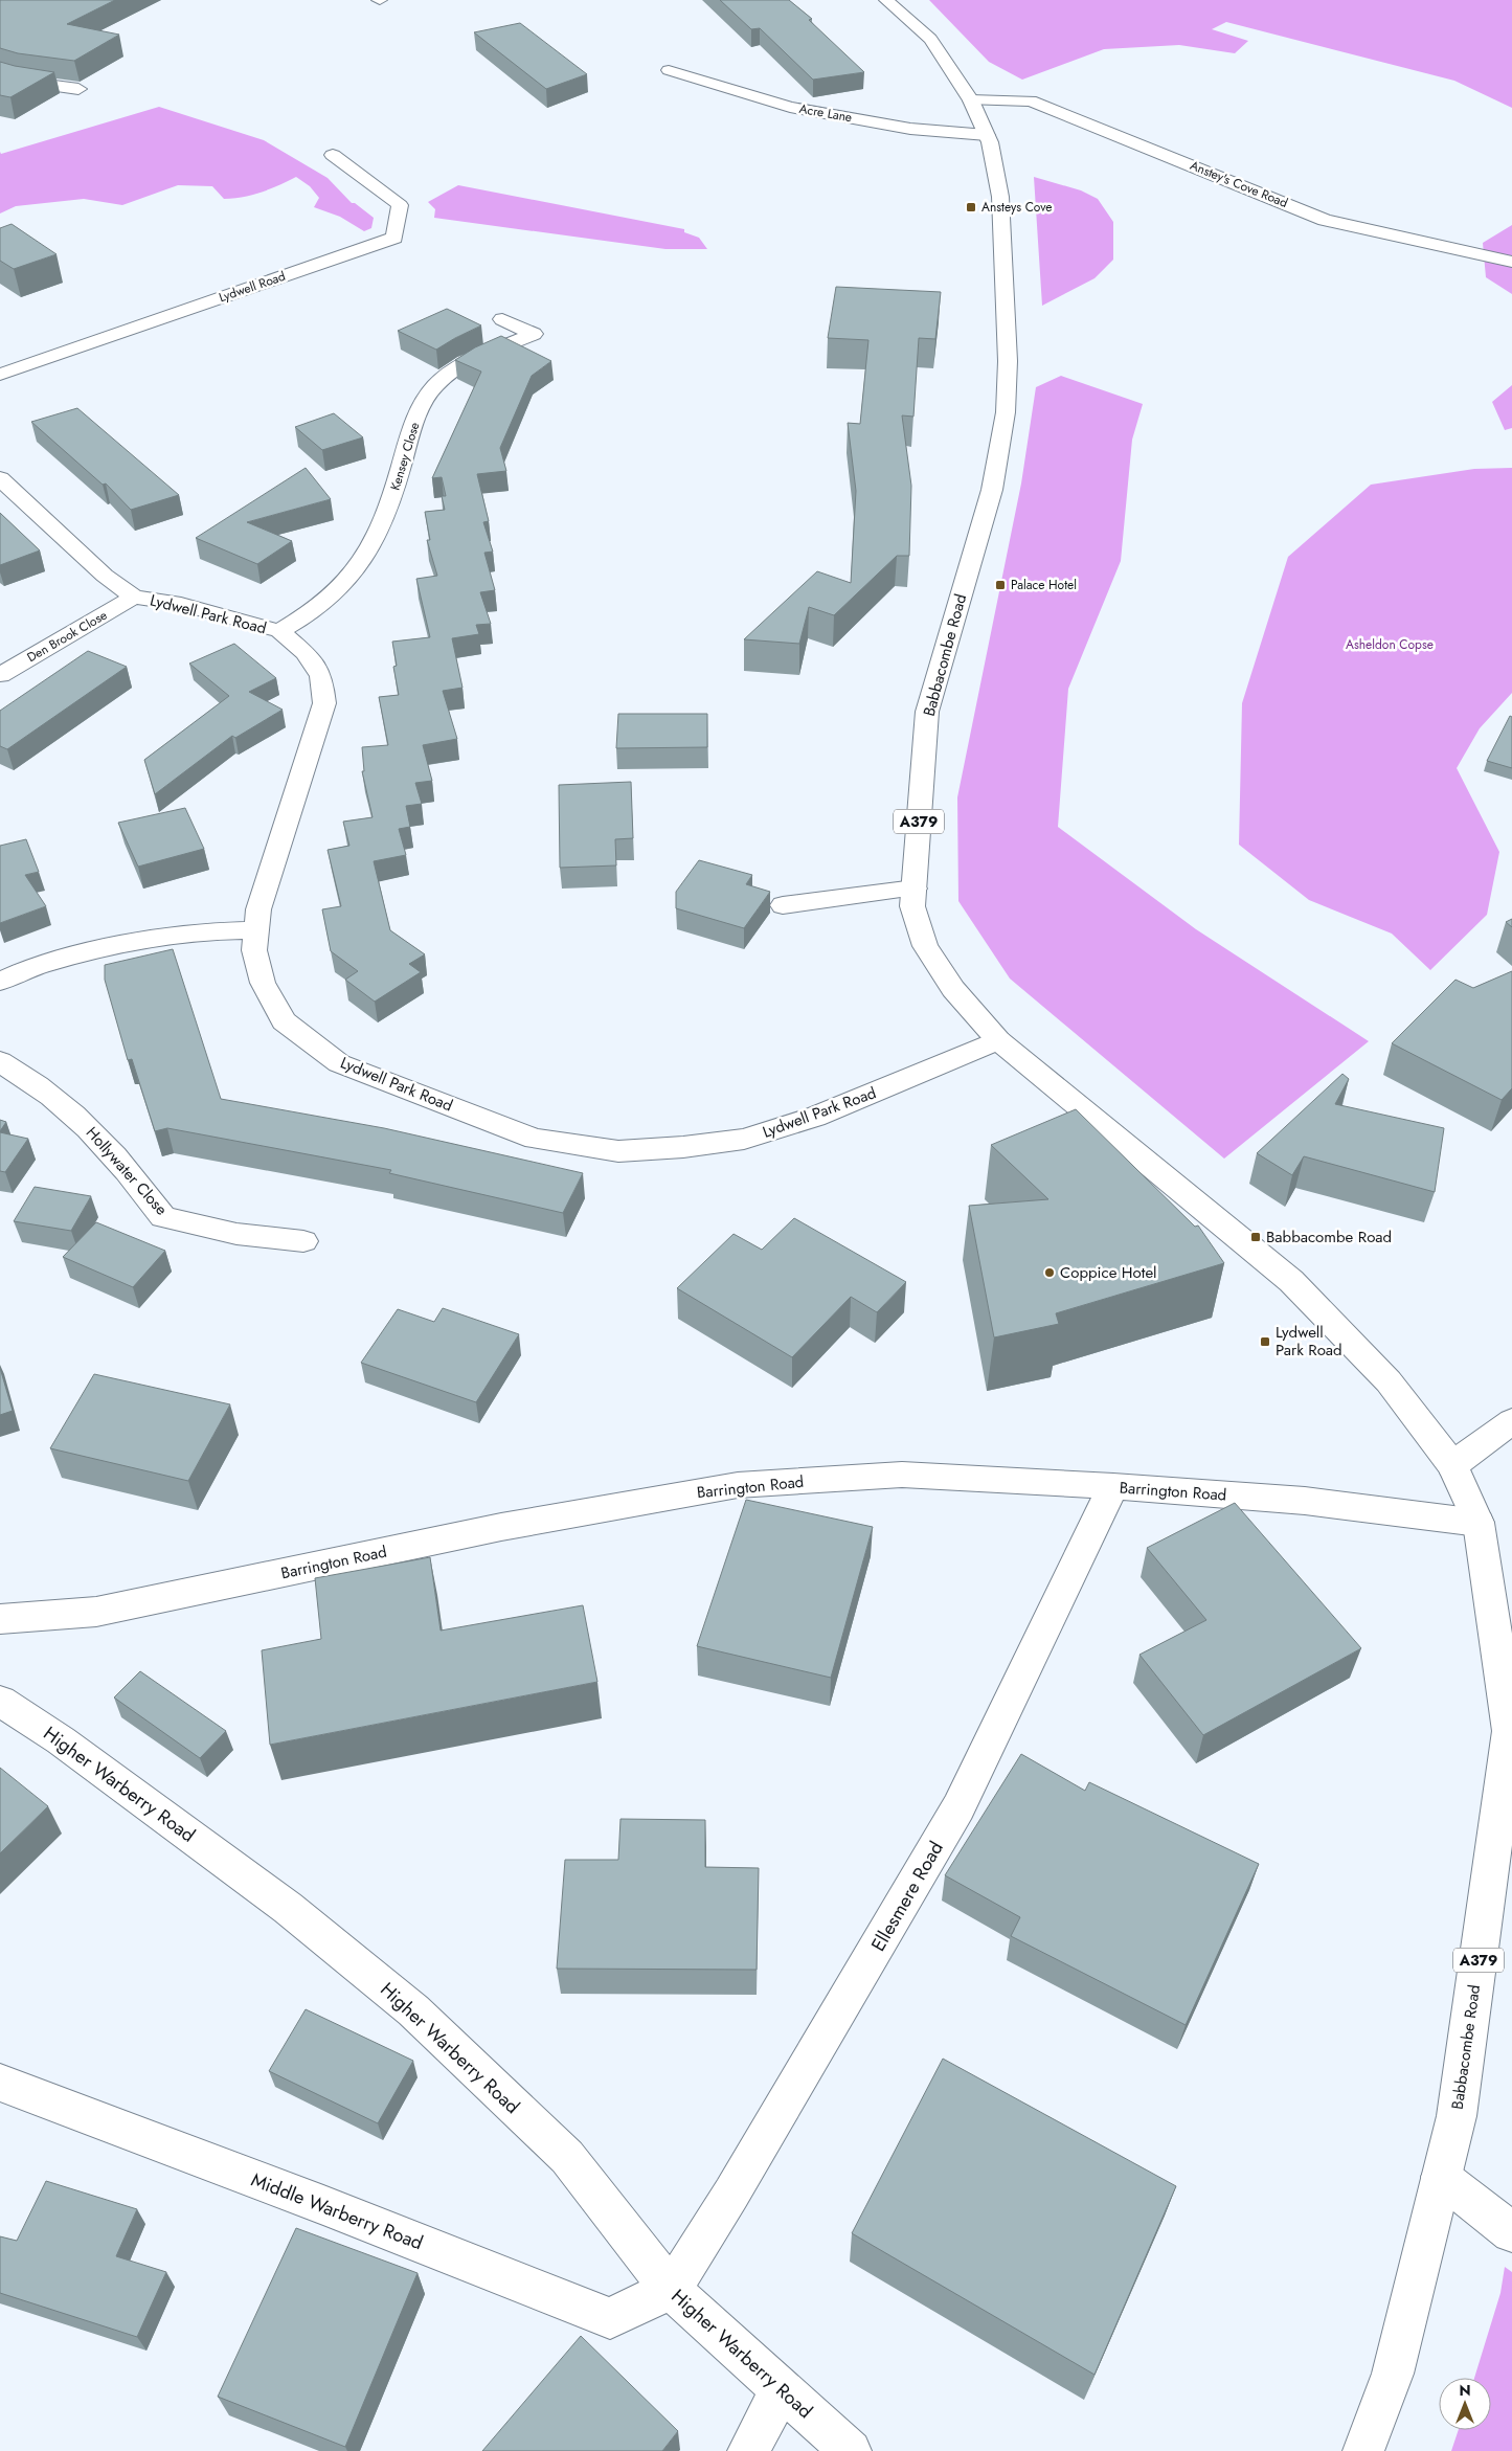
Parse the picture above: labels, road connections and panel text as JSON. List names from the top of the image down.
{
  "streets": {
    "street": [
      "Acre Lane",
      "Anstey's Cove Road",
      "Lydwell Road",
      "Kensey Close",
      "Lydwell Park Road",
      "Den Brook Close",
      "Babbacombe Road",
      "A379",
      "Hollywater Close",
      "Barrington Road",
      "Higher Warberry Road",
      "Ellesmere Road",
      "Middle Warberry Road"
    ]
  },
  "crossings": [
    ["Acre Lane", "Babbacombe Road"],
    ["Anstey's Cove Road", "Babbacombe Road"],
    ["Kensey Close", "Lydwell Park Road"],
    ["Lydwell Park Road", "Den Brook Close"],
    ["Lydwell Park Road", "Babbacombe Road"],
    ["Babbacombe Road", "Barrington Road"],
    ["Barrington Road", "Ellesmere Road"],
    ["Higher Warberry Road", "Ellesmere Road"],
    ["Higher Warberry Road", "Middle Warberry Road"],
    ["Ellesmere Road", "Middle Warberry Road"]
  ],
  "parks": ["Asheldon Copse"],
  "places": {
    "transit": [
      "Ansteys Cove",
      "Palace Hotel",
      "Babbacombe Road",
      "Lydwell Park Road"
    ],
    "other": ["Coppice Hotel"]
  },
  "north": "top"
}
